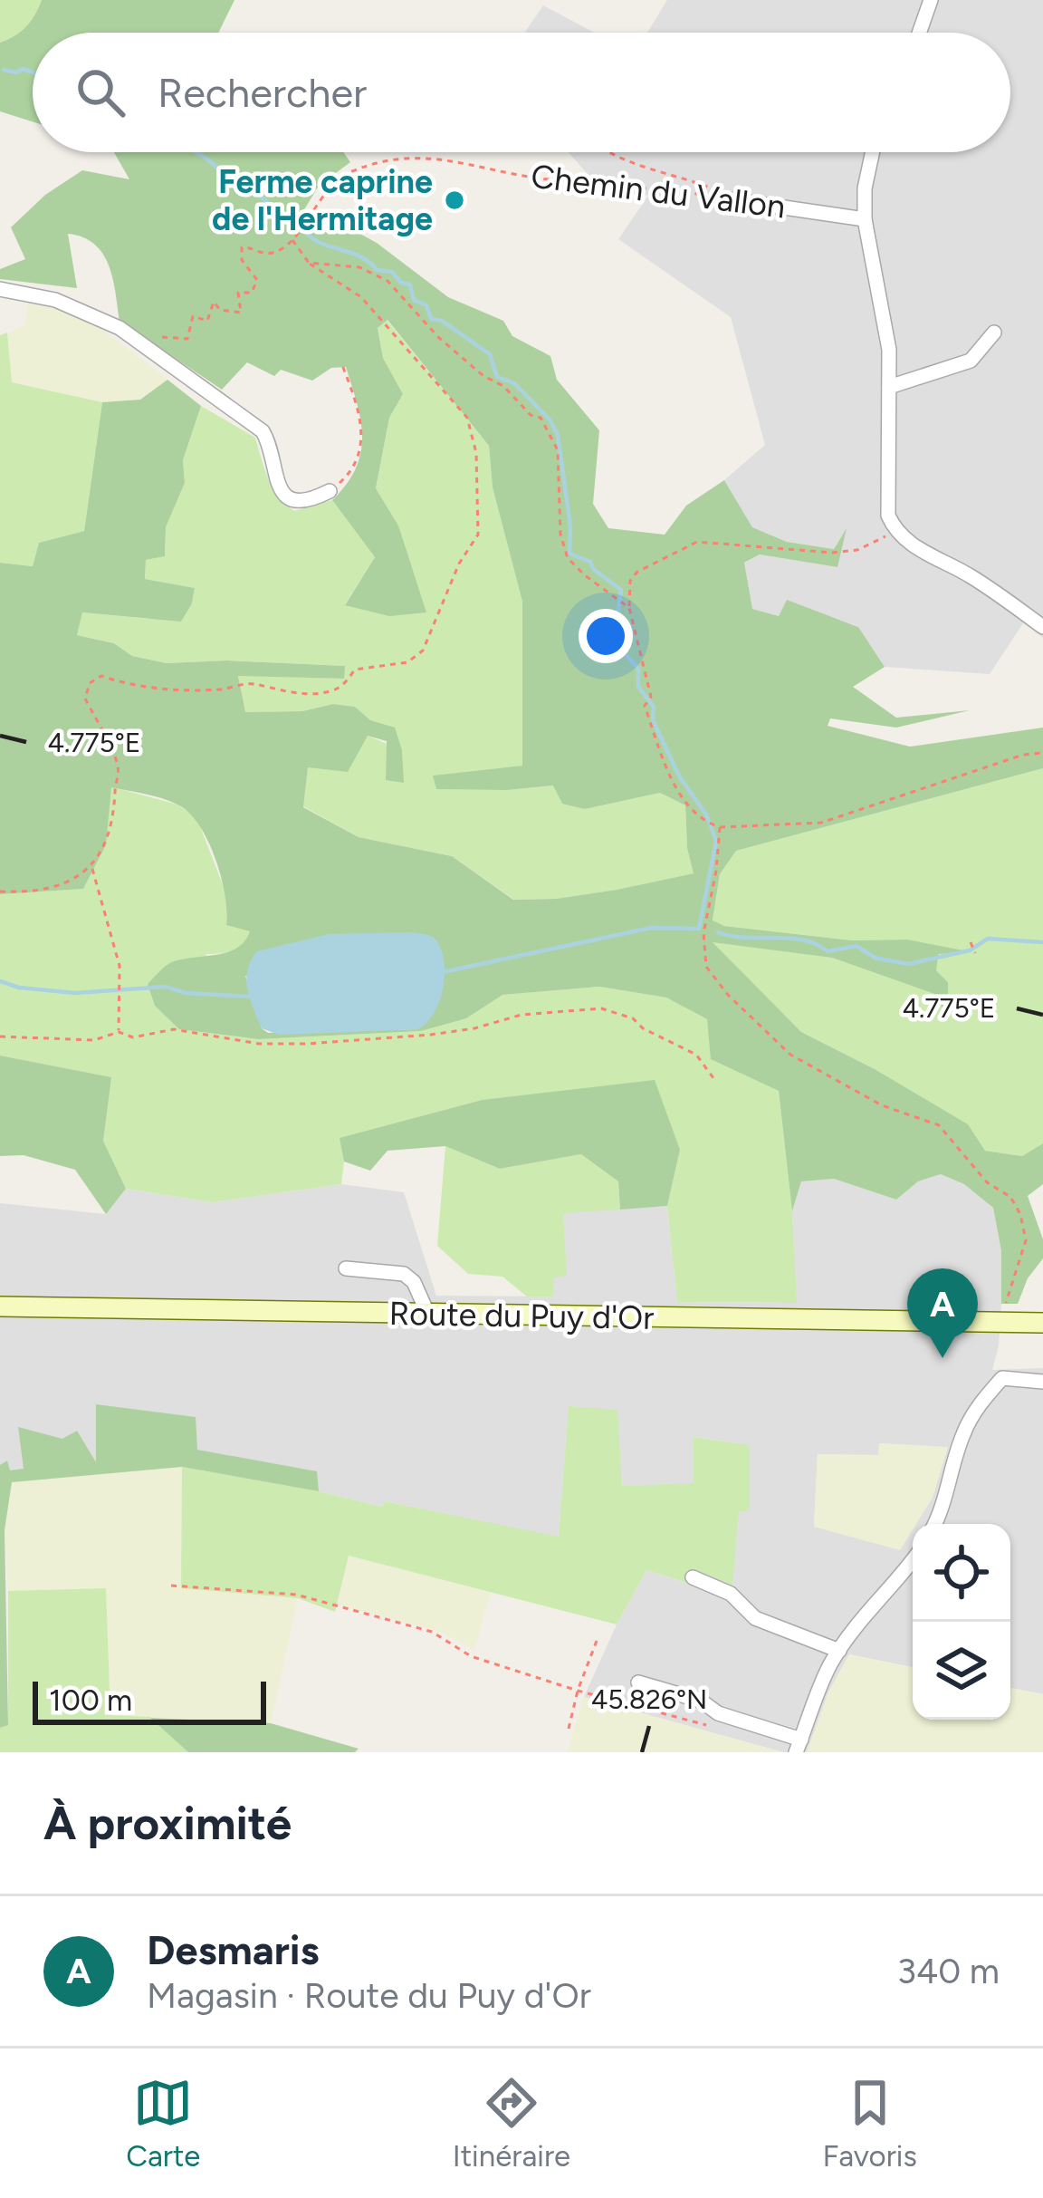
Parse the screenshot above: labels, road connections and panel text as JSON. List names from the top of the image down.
{
  "streets": {
    "main road": ["Route du Puy d'Or"],
    "street": ["Chemin du Vallon"]
  },
  "places": ["Ferme caprine de l'Hermitage"],
  "scale_bar": "100 m",
  "page": {
    "search": "Rechercher",
    "pins": "A",
    "scale": "100 m",
    "heading": "À proximité",
    "list": [
      {
        "mark": "A",
        "name": "Desmaris",
        "note": "Magasin · Route du Puy d'Or",
        "value": "340 m"
      }
    ],
    "nav": ["Carte", "Itinéraire", "Favoris"]
  },
  "coordinates": ["4.775°E", "45.826°N"]
}
